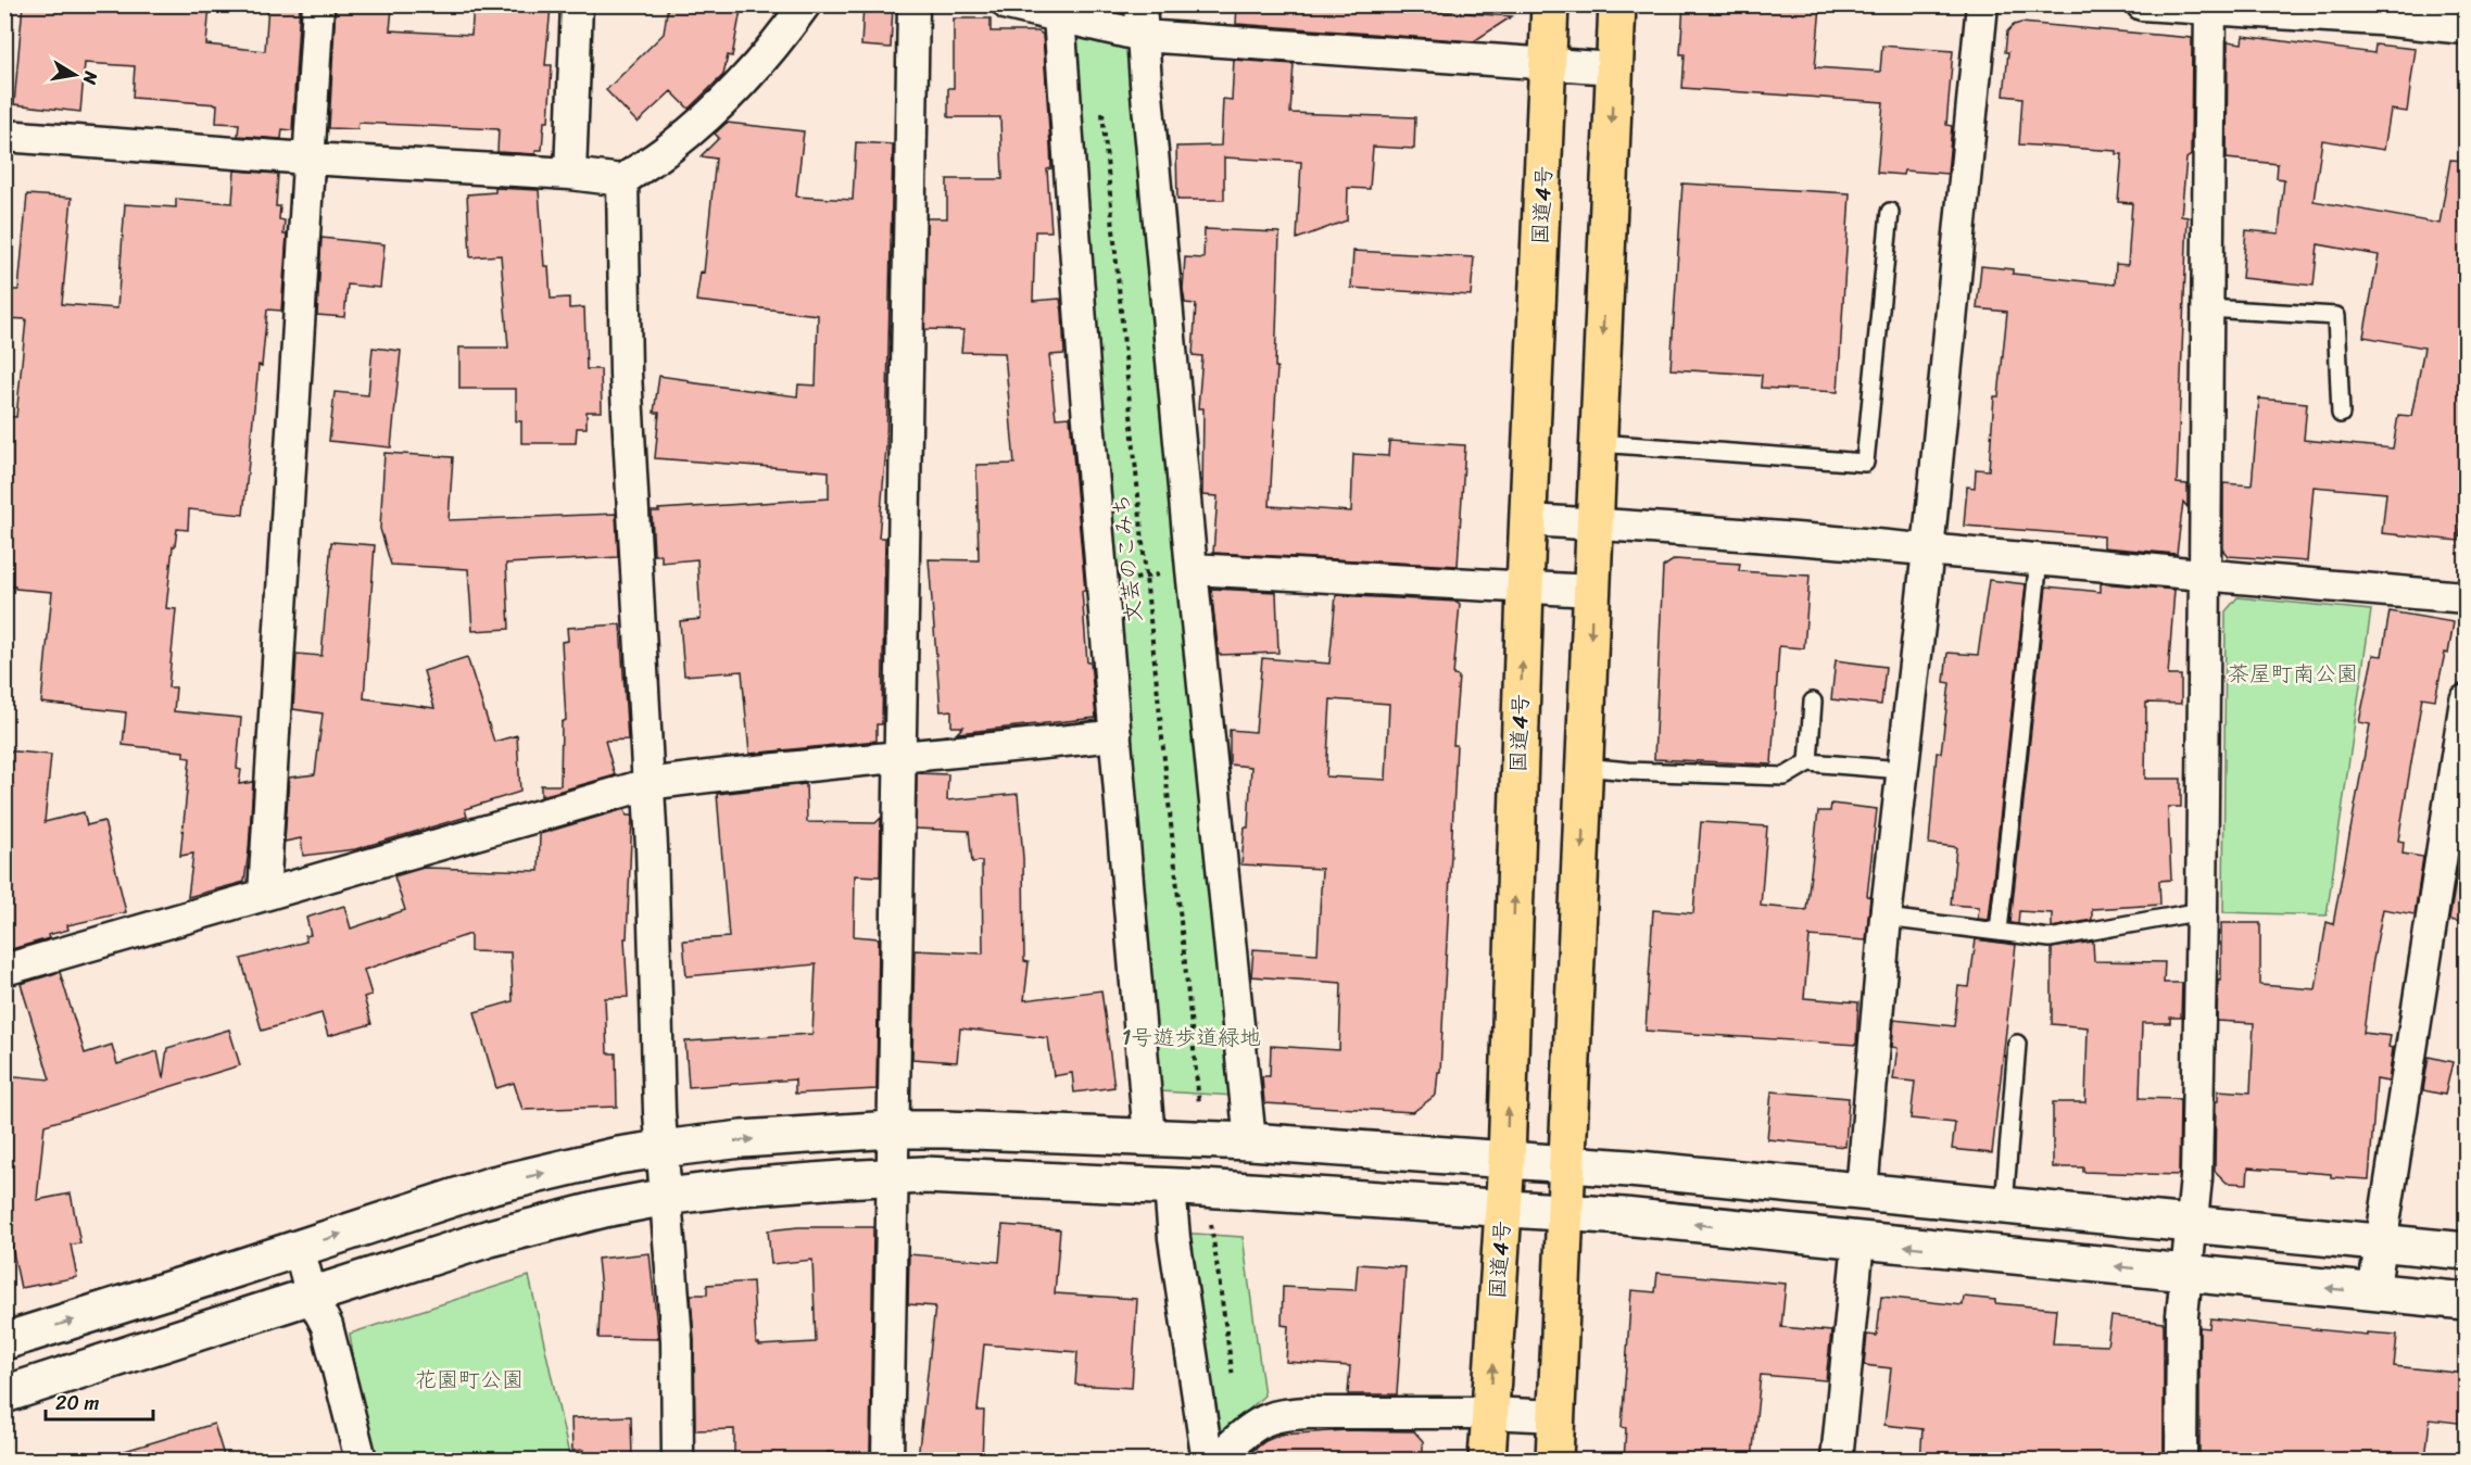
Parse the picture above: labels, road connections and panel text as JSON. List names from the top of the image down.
{
  "streets": {
    "highway": ["国道4号"],
    "path": ["文芸のこみち"]
  },
  "parks": ["茶屋町南公園", "1号遊歩道緑地", "花園町公園"],
  "scale_bar": "20 m",
  "north": "right"
}
